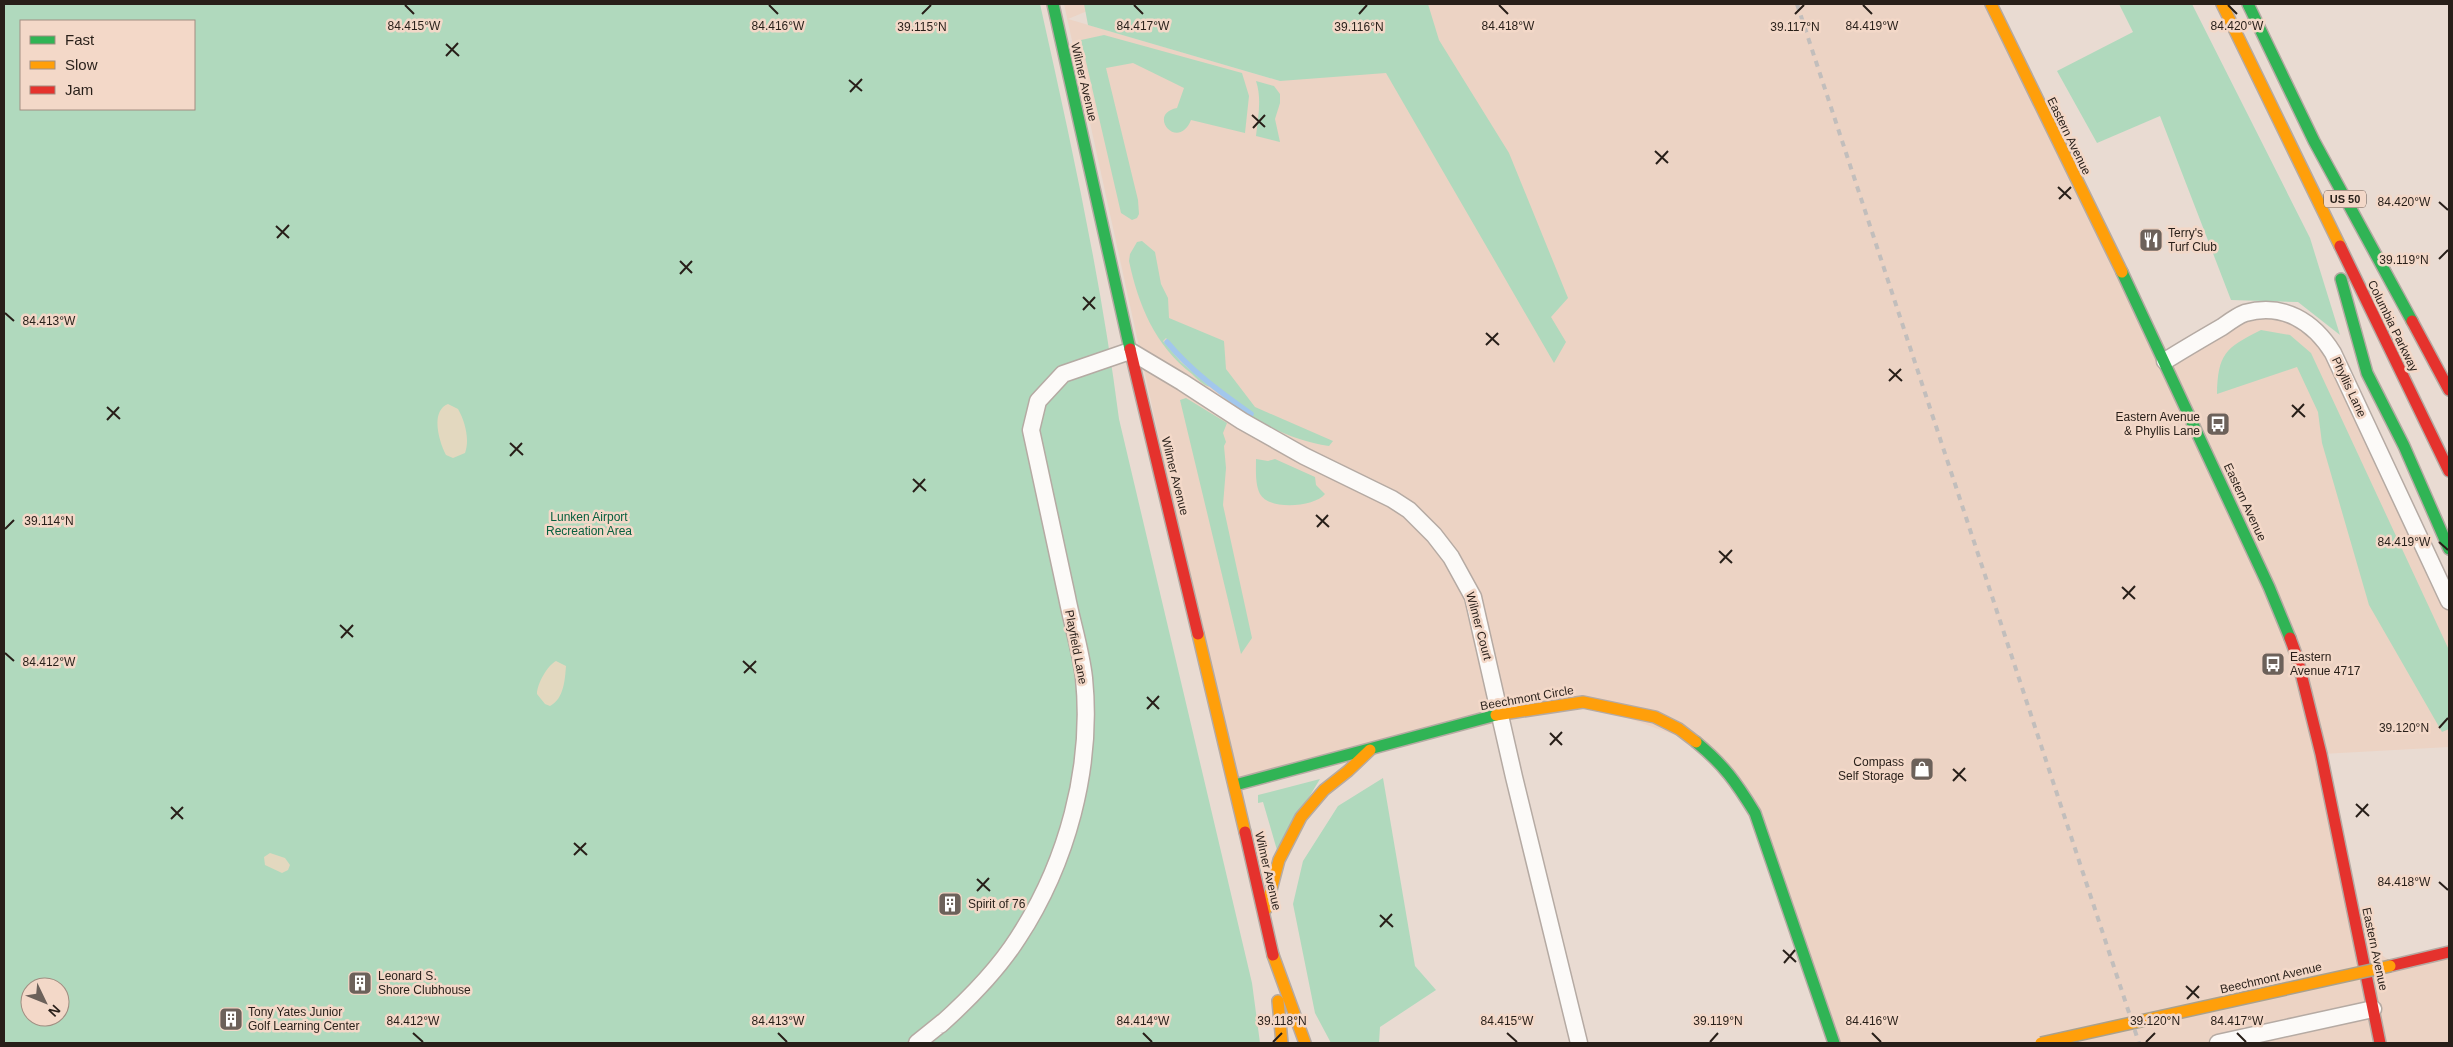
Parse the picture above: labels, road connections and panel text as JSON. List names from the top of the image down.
{
  "streets": {
    "main road": [
      "Wilmer Avenue",
      "Eastern Avenue",
      "US 50",
      "Columbia Parkway",
      "Beechmont Circle",
      "Beechmont Avenue"
    ],
    "street": ["Phyllis Lane", "Wilmer Court", "Playfield Lane"]
  },
  "crossings": [
    ["Wilmer Avenue", "Wilmer Court"],
    ["Wilmer Avenue", "Playfield Lane"],
    ["Wilmer Avenue", "Beechmont Circle"],
    ["Eastern Avenue", "Phyllis Lane"],
    ["Wilmer Court", "Playfield Lane"],
    ["Wilmer Court", "Beechmont Circle"]
  ],
  "parks": ["Lunken Airport Recreation Area"],
  "places": {
    "restaurant": ["Terry's Turf Club"],
    "bus stop": ["Eastern Avenue & Phyllis Lane", "Eastern Avenue 4717"],
    "shop": ["Compass Self Storage"],
    "building": ["Spirit of 76", "Leonard S. Shore Clubhouse", "Tony Yates Junior Golf Learning Center"]
  },
  "legend": ["Fast", "Slow", "Jam"],
  "north": "bottom right",
  "coordinates": [
    "84.415°W",
    "84.416°W",
    "84.417°W",
    "84.419°W",
    "84.420°W",
    "84.418°W",
    "39.115°N",
    "39.116°N",
    "39.117°N",
    "39.119°N",
    "84.413°W",
    "39.114°N",
    "84.412°W",
    "39.120°N",
    "39.118°N",
    "84.414°W"
  ]
}
